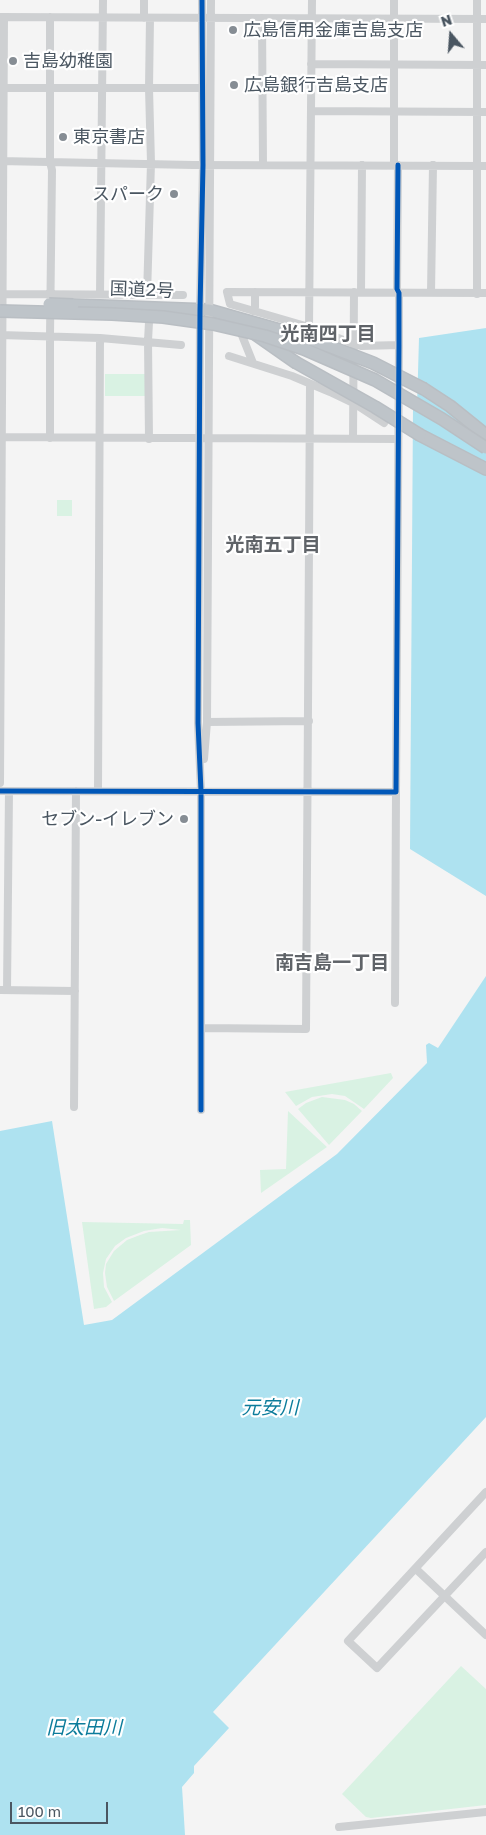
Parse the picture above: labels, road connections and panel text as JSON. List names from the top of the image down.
{
  "streets": {
    "highway": ["国道2号"]
  },
  "districts": ["光南四丁目", "光南五丁目", "南吉島一丁目"],
  "water": ["元安川", "旧太田川"],
  "places": [
    "広島信用金庫吉島支店",
    "吉島幼稚園",
    "広島銀行吉島支店",
    "東京書店",
    "スパーク",
    "セブン-イレブン"
  ],
  "scale_bar": "100 m",
  "north": "top"
}
